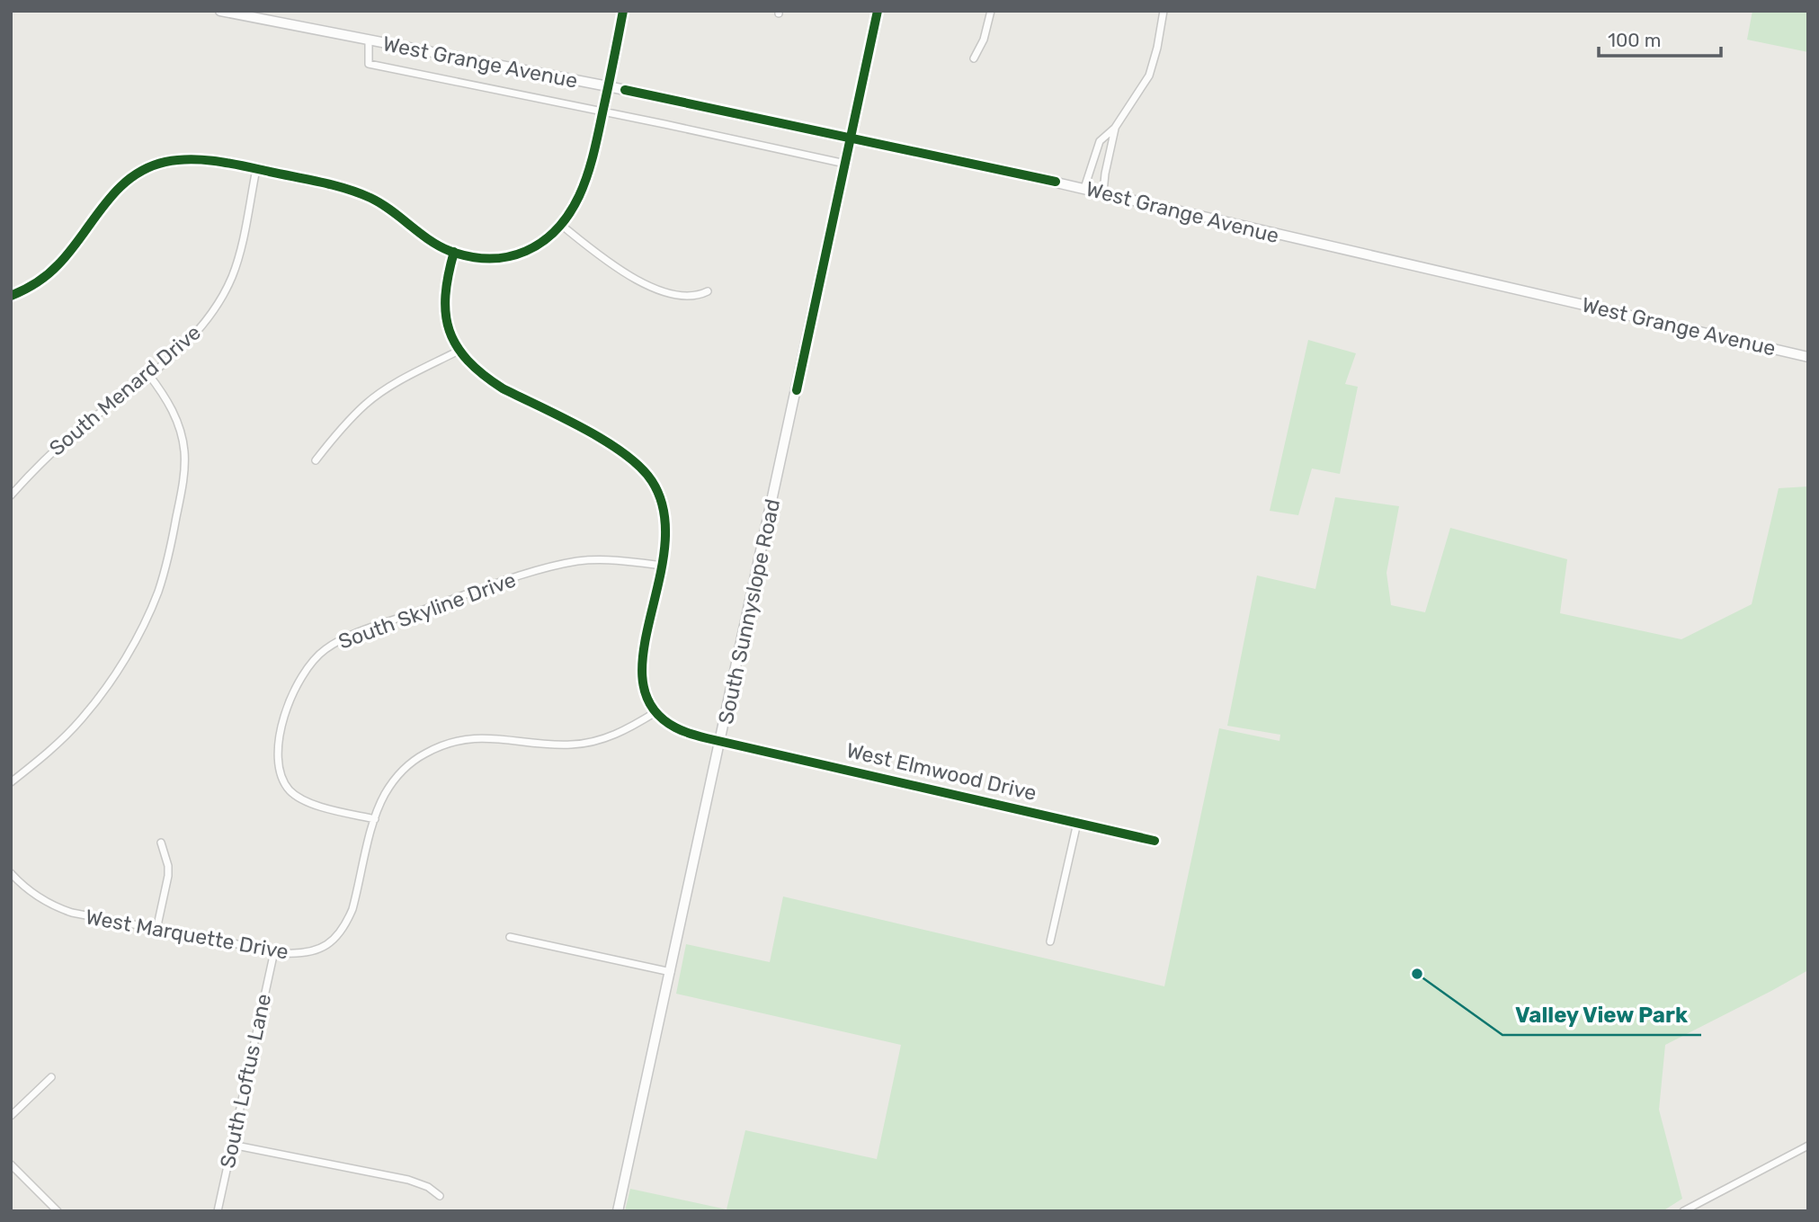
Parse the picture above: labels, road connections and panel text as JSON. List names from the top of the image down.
{
  "streets": {
    "street": [
      "West Grange Avenue",
      "South Menard Drive",
      "South Skyline Drive",
      "South Sunnyslope Road",
      "West Elmwood Drive",
      "West Marquette Drive",
      "South Loftus Lane"
    ]
  },
  "crossings": [
    ["West Grange Avenue", "South Sunnyslope Road"],
    ["South Skyline Drive", "West Marquette Drive"],
    ["South Sunnyslope Road", "West Elmwood Drive"],
    ["West Elmwood Drive", "West Marquette Drive"],
    ["West Marquette Drive", "South Loftus Lane"]
  ],
  "places": ["Valley View Park"],
  "scale_bar": "100 m"
}
